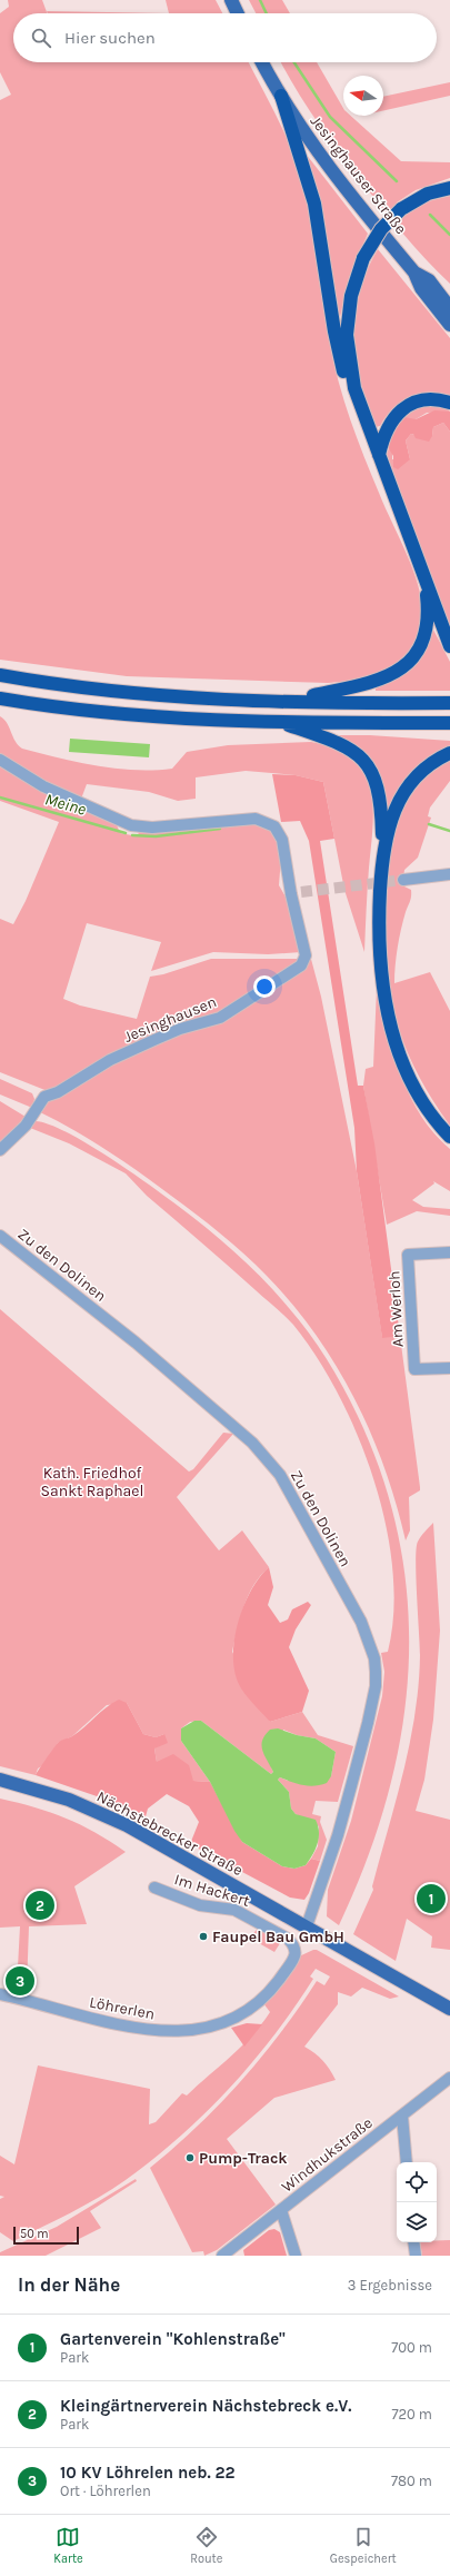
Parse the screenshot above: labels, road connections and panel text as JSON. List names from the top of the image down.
{
  "streets": {
    "main road": ["Jesinghauser Straße", "Nächstebrecker Straße"],
    "street": [
      "Jesinghausen",
      "Zu den Dolinen",
      "Am Werloh",
      "Im Hackert",
      "Löhrerlen",
      "Windhukstraße"
    ]
  },
  "crossings": [
    ["Zu den Dolinen", "Nächstebrecker Straße"],
    ["Im Hackert", "Löhrerlen"]
  ],
  "water": ["Meine"],
  "parks": ["Kath. Friedhof Sankt Raphael"],
  "places": ["Faupel Bau GmbH", "Pump-Track"],
  "scale_bar": "50 m",
  "north": "left",
  "page": {
    "search": "Hier suchen",
    "pins": ["1", "2", "3"],
    "scale": "50 m",
    "heading": ["In der Nähe", "3 Ergebnisse"],
    "list": [
      {
        "mark": "1",
        "name": "Gartenverein \"Kohlenstraße\"",
        "note": "Park",
        "value": "700 m"
      },
      {
        "mark": "2",
        "name": "Kleingärtnerverein Nächstebreck e.V.",
        "note": "Park",
        "value": "720 m"
      },
      {
        "mark": "3",
        "name": "10 KV Löhrelen neb. 22",
        "note": "Ort · Löhrerlen",
        "value": "780 m"
      }
    ],
    "nav": ["Karte", "Route", "Gespeichert"]
  }
}
